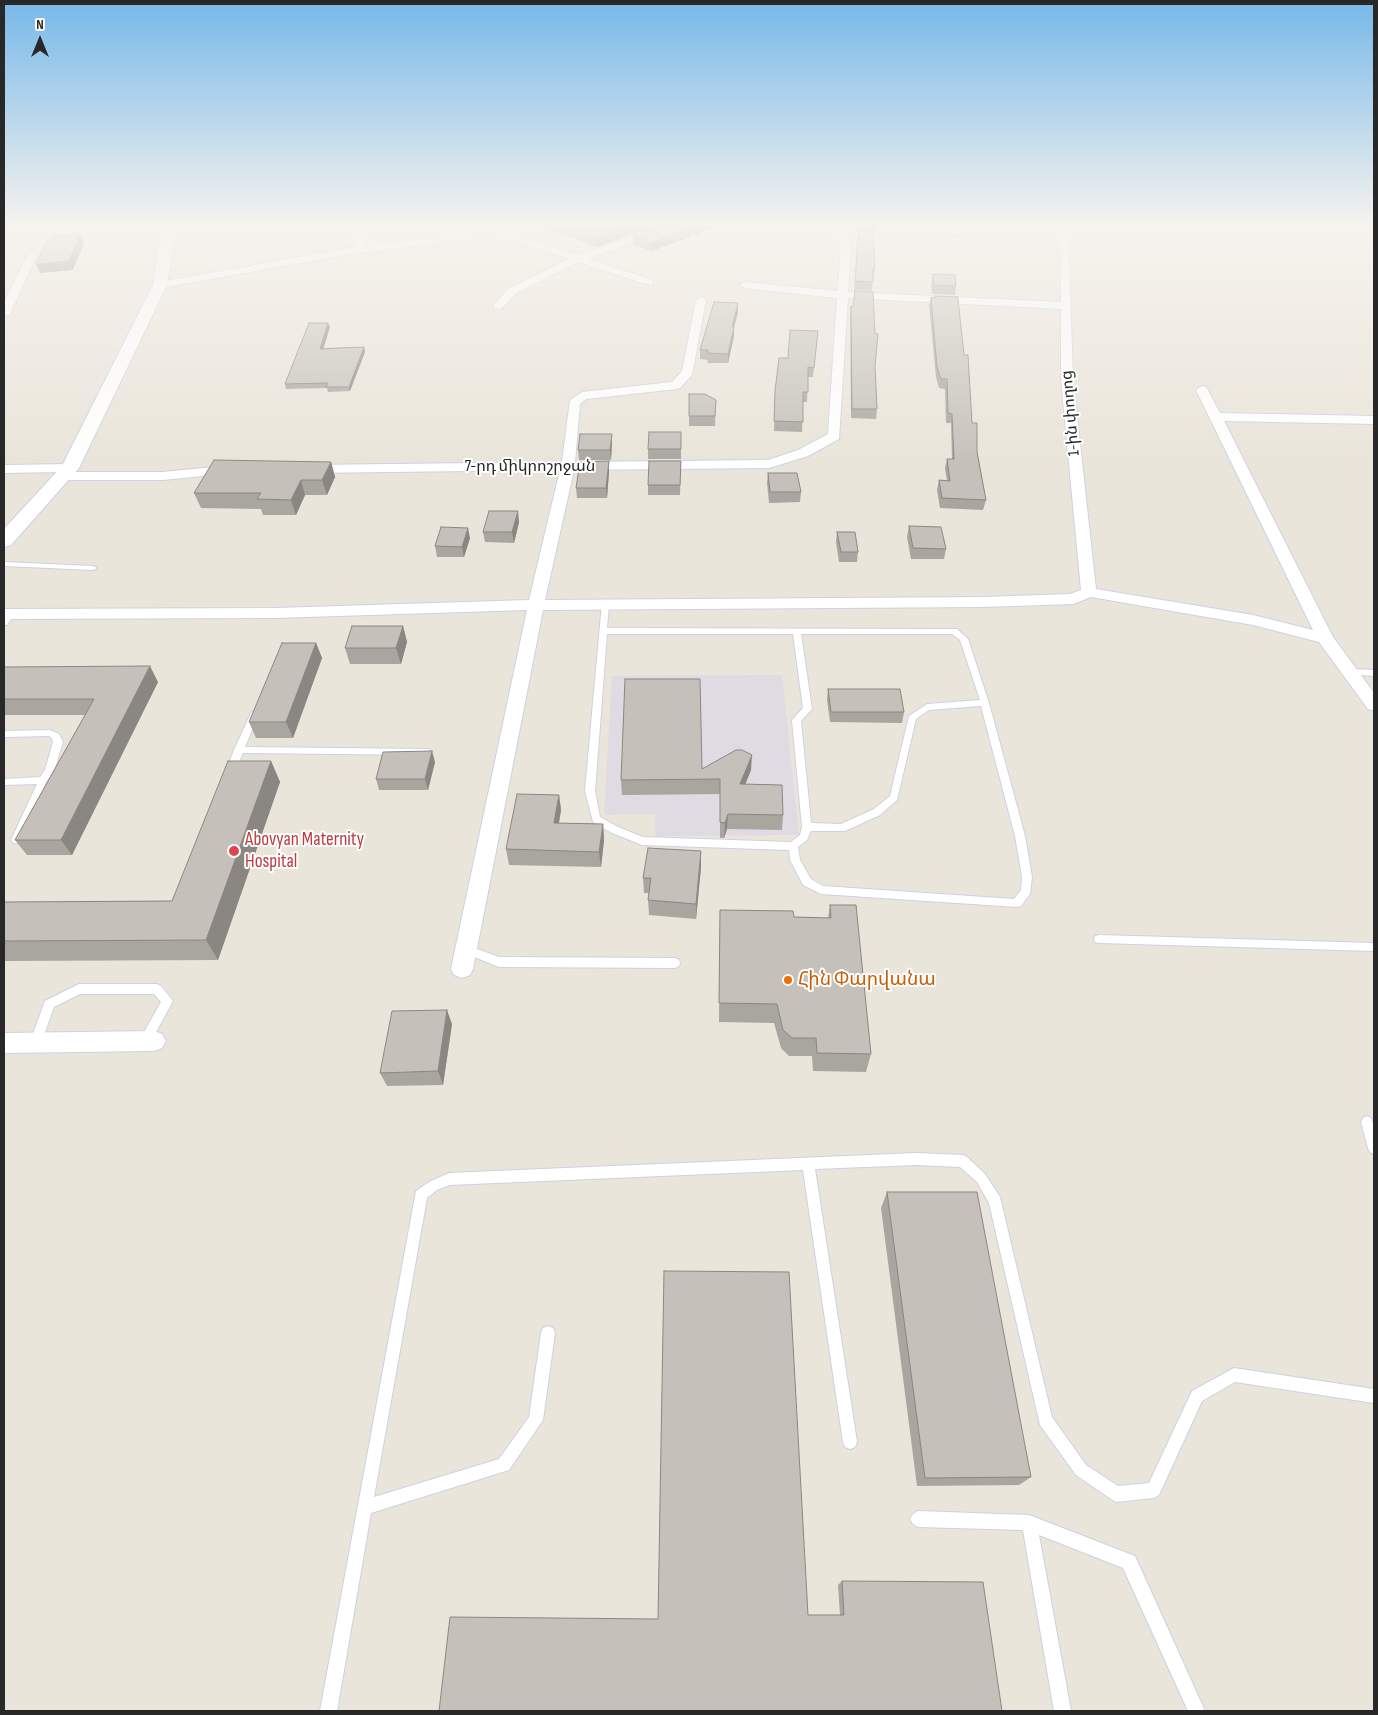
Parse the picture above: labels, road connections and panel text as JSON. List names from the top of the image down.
{
  "streets": {
    "street": ["1-ին փողոց", "7-րդ միկրոշրջան"]
  },
  "places": ["Abovyan Maternity Hospital", "Հին Փարվանա"],
  "north": "top"
}
